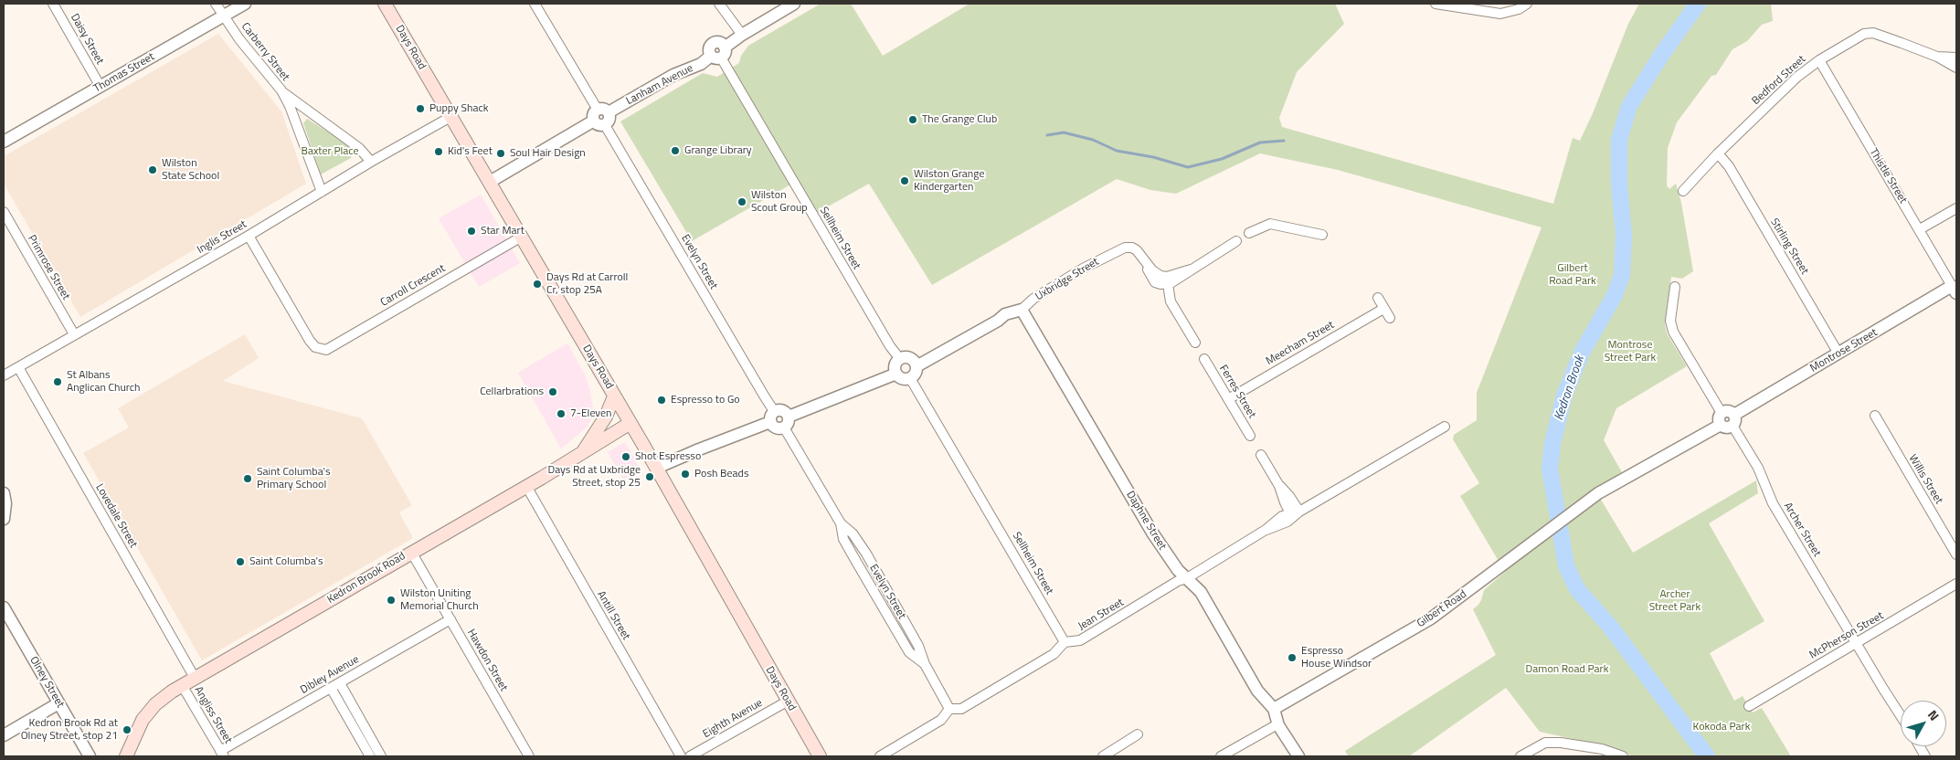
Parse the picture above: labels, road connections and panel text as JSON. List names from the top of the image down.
{
  "streets": {
    "main road": ["Days Road", "Kedron Brook Road"],
    "street": [
      "Daisy Street",
      "Carberry Street",
      "Thomas Street",
      "Bedford Street",
      "Lanham Avenue",
      "Thistle Street",
      "Inglis Street",
      "Sellheim Street",
      "Stirling Street",
      "Evelyn Street",
      "Primrose Street",
      "Uxbridge Street",
      "Carroll Crescent",
      "Meecham Street",
      "Montrose Street",
      "Ferres Street",
      "Willis Street",
      "Lovedale Street",
      "Daphne Street",
      "Archer Street",
      "Gilbert Road",
      "Jean Street",
      "Antill Street",
      "McPherson Street",
      "Hawdon Street",
      "Dibley Avenue",
      "Olney Street",
      "Angliss Street",
      "Eighth Avenue"
    ]
  },
  "crossings": [
    ["Daisy Street", "Thomas Street"],
    ["Days Road", "Lanham Avenue"],
    ["Days Road", "Inglis Street"],
    ["Days Road", "Carroll Crescent"],
    ["Days Road", "Kedron Brook Road"],
    ["Days Road", "Eighth Avenue"],
    ["Carberry Street", "Thomas Street"],
    ["Carberry Street", "Inglis Street"],
    ["Bedford Street", "Thistle Street"],
    ["Bedford Street", "Stirling Street"],
    ["Lanham Avenue", "Sellheim Street"],
    ["Lanham Avenue", "Evelyn Street"],
    ["Thistle Street", "Montrose Street"],
    ["Inglis Street", "Primrose Street"],
    ["Inglis Street", "Carroll Crescent"],
    ["Inglis Street", "Lovedale Street"],
    ["Sellheim Street", "Uxbridge Street"],
    ["Sellheim Street", "Jean Street"],
    ["Stirling Street", "Montrose Street"],
    ["Evelyn Street", "Jean Street"],
    ["Uxbridge Street", "Daphne Street"],
    ["Meecham Street", "Ferres Street"],
    ["Montrose Street", "Archer Street"],
    ["Lovedale Street", "Kedron Brook Road"],
    ["Daphne Street", "Gilbert Road"],
    ["Daphne Street", "Jean Street"],
    ["Archer Street", "McPherson Street"],
    ["Kedron Brook Road", "Antill Street"],
    ["Kedron Brook Road", "Hawdon Street"],
    ["Kedron Brook Road", "Angliss Street"],
    ["Hawdon Street", "Dibley Avenue"],
    ["Dibley Avenue", "Angliss Street"]
  ],
  "water": ["Kedron Brook"],
  "parks": [
    "Baxter Place",
    "Gilbert Road Park",
    "Montrose Street Park",
    "Archer Street Park",
    "Damon Road Park",
    "Kokoda Park"
  ],
  "places": [
    "Puppy Shack",
    "The Grange Club",
    "Grange Library",
    "Kid's Feet",
    "Soul Hair Design",
    "Wilston State School",
    "Wilston Grange Kindergarten",
    "Wilston Scout Group",
    "Star Mart",
    "Days Rd at Carroll Cr, stop 25A",
    "St Albans Anglican Church",
    "Cellarbrations",
    "Espresso to Go",
    "7-Eleven",
    "Shot Espresso",
    "Posh Beads",
    "Days Rd at Uxbridge Street, stop 25",
    "Saint Columba's Primary School",
    "Saint Columba's",
    "Wilston Uniting Memorial Church",
    "Espresso House Windsor",
    "Kedron Brook Rd at Olney Street, stop 21"
  ],
  "north": "top right"
}
